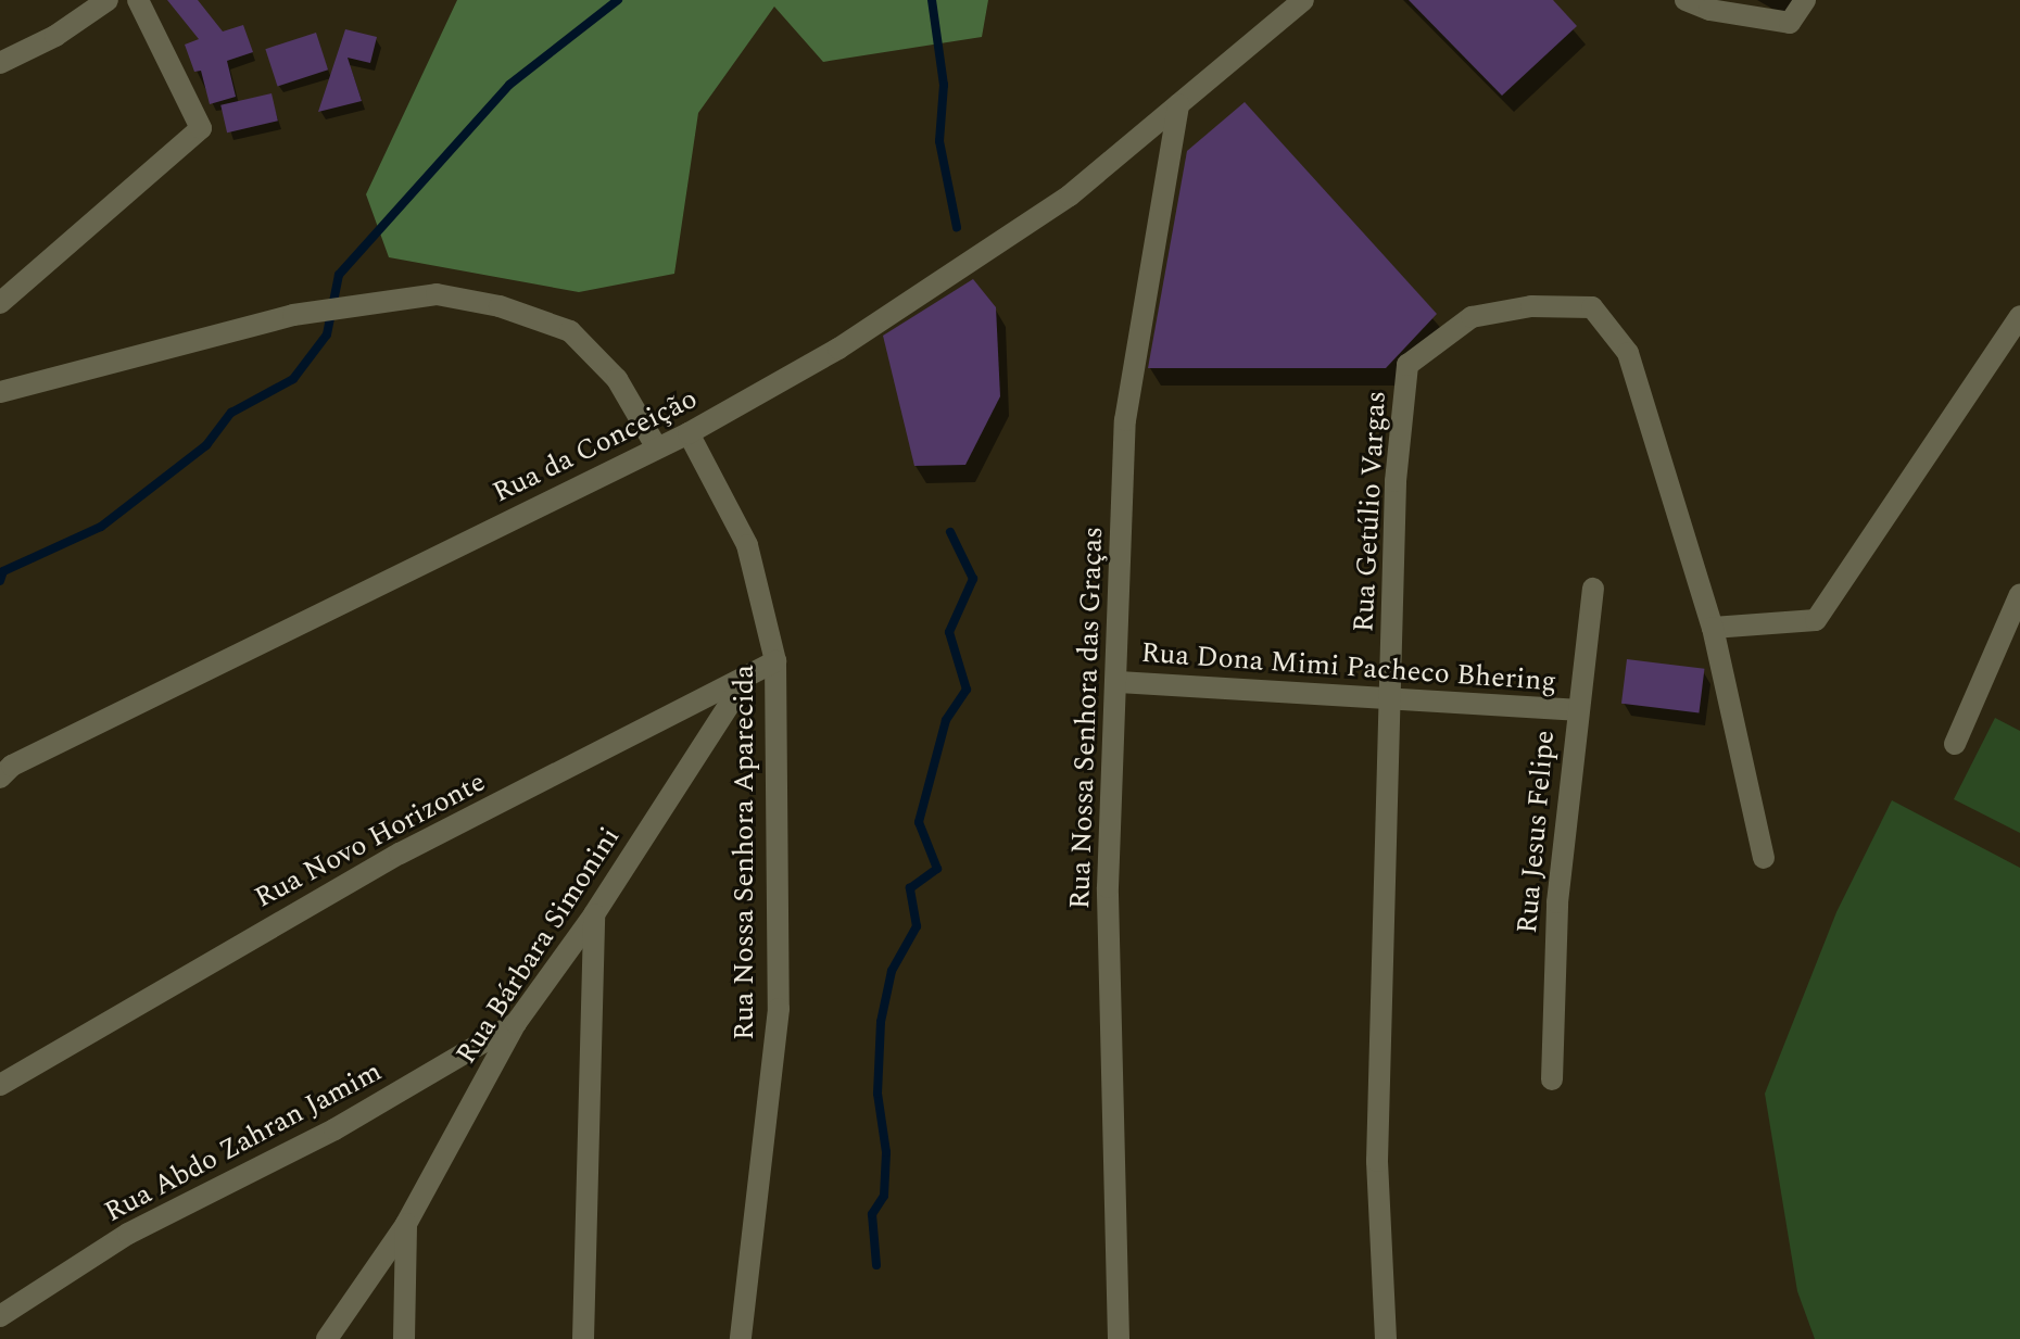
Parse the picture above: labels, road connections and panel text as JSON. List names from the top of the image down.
{
  "streets": {
    "street": [
      "Rua da Conceição",
      "Rua Getúlio Vargas",
      "Rua Dona Mimi Pacheco Bhering",
      "Rua Nossa Senhora das Graças",
      "Rua Jesus Felipe",
      "Rua Novo Horizonte",
      "Rua Nossa Senhora Aparecida",
      "Rua Bárbara Simonini",
      "Rua Abdo Zahran Jamim"
    ]
  },
  "crossings": [
    ["Rua da Conceição", "Rua Nossa Senhora das Graças"],
    ["Rua da Conceição", "Rua Nossa Senhora Aparecida"],
    ["Rua Getúlio Vargas", "Rua Dona Mimi Pacheco Bhering"],
    ["Rua Dona Mimi Pacheco Bhering", "Rua Nossa Senhora das Graças"],
    ["Rua Dona Mimi Pacheco Bhering", "Rua Jesus Felipe"],
    ["Rua Novo Horizonte", "Rua Nossa Senhora Aparecida"],
    ["Rua Novo Horizonte", "Rua Bárbara Simonini"],
    ["Rua Bárbara Simonini", "Rua Abdo Zahran Jamim"]
  ]
}
